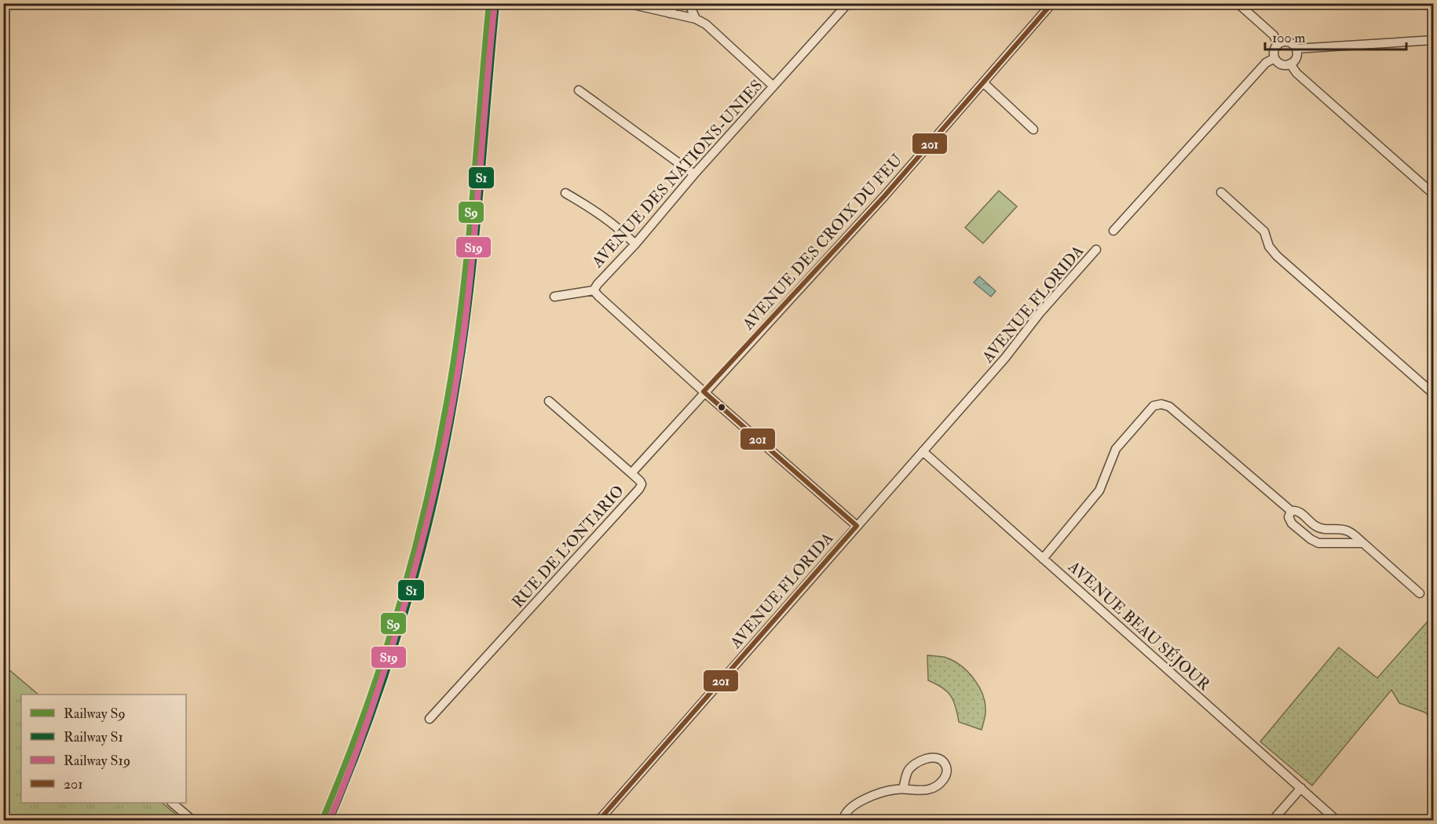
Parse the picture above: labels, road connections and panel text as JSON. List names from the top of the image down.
{
  "streets": {
    "street": [
      "AVENUE DES NATIONS-UNIES",
      "AVENUE DES CROIX DU FEU",
      "AVENUE FLORIDA",
      "RUE DE L'ONTARIO",
      "AVENUE BEAU SÉJOUR"
    ]
  },
  "crossings": [
    ["AVENUE DES NATIONS-UNIES", "AVENUE DES CROIX DU FEU"],
    ["AVENUE DES NATIONS-UNIES", "AVENUE FLORIDA"],
    ["AVENUE DES NATIONS-UNIES", "RUE DE L'ONTARIO"],
    ["AVENUE DES CROIX DU FEU", "RUE DE L'ONTARIO"],
    ["AVENUE FLORIDA", "AVENUE BEAU SÉJOUR"]
  ],
  "lines": [
    "rail line S9",
    "rail line S19",
    "transit line 201",
    "rail line S1"
  ],
  "legend": [
    "Railway S9",
    "Railway S1",
    "Railway S19",
    "201"
  ],
  "scale_bar": "100 m"
}
